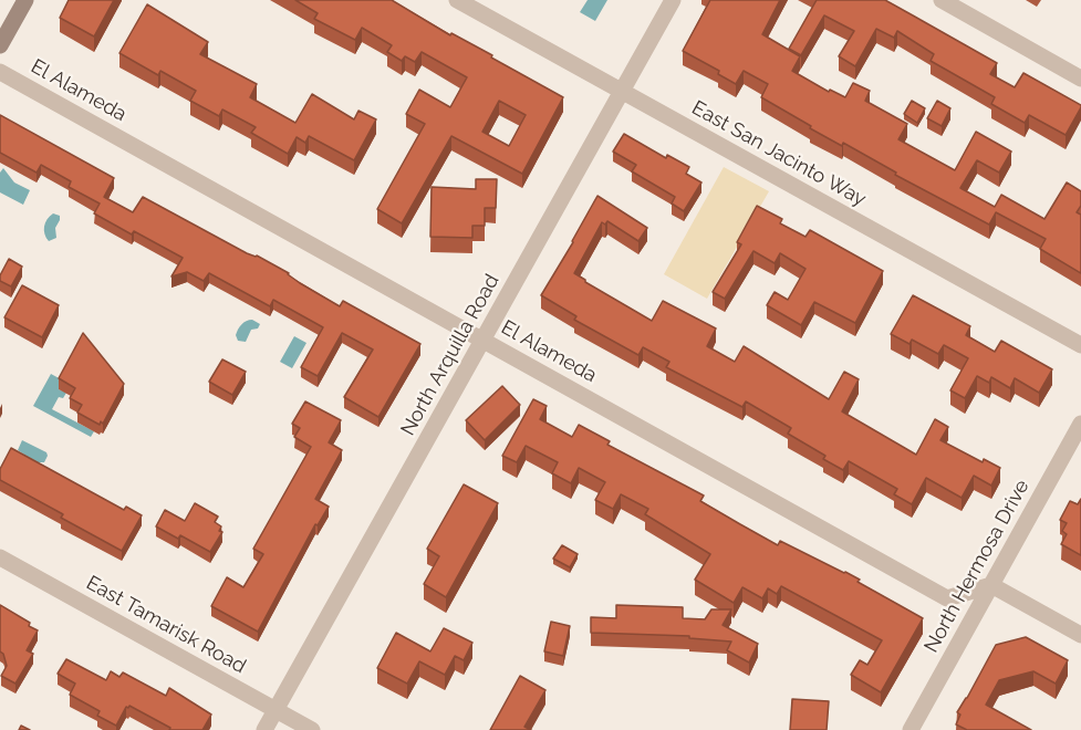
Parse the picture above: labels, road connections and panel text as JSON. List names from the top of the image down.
{
  "streets": {
    "street": [
      "El Alameda",
      "East San Jacinto Way",
      "North Arquilla Road",
      "North Hermosa Drive",
      "East Tamarisk Road"
    ]
  },
  "crossings": [
    ["El Alameda", "North Arquilla Road"],
    ["El Alameda", "North Hermosa Drive"],
    ["East San Jacinto Way", "North Arquilla Road"],
    ["North Arquilla Road", "East Tamarisk Road"]
  ]
}
